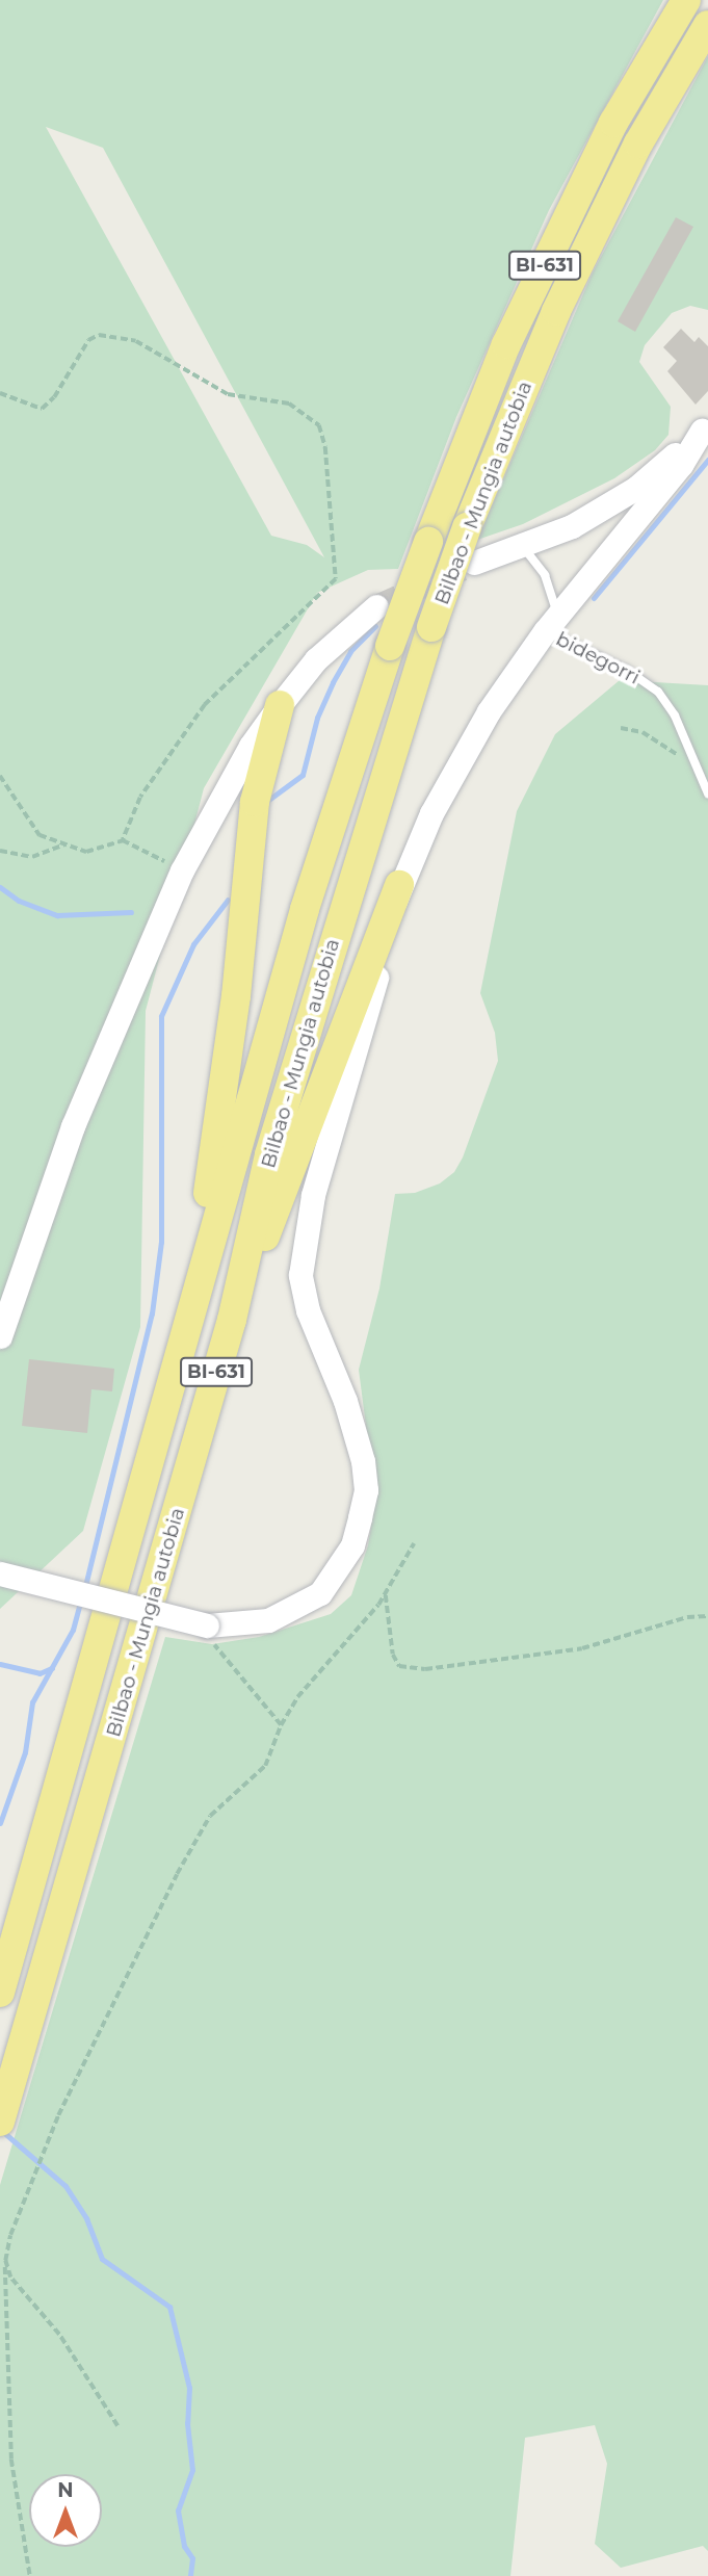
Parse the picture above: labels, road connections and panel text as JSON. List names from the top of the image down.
{
  "streets": {
    "highway": ["BI-631", "Bilbao - Mungia autobia"],
    "lane": ["bidegorri"]
  },
  "north": "top"
}
